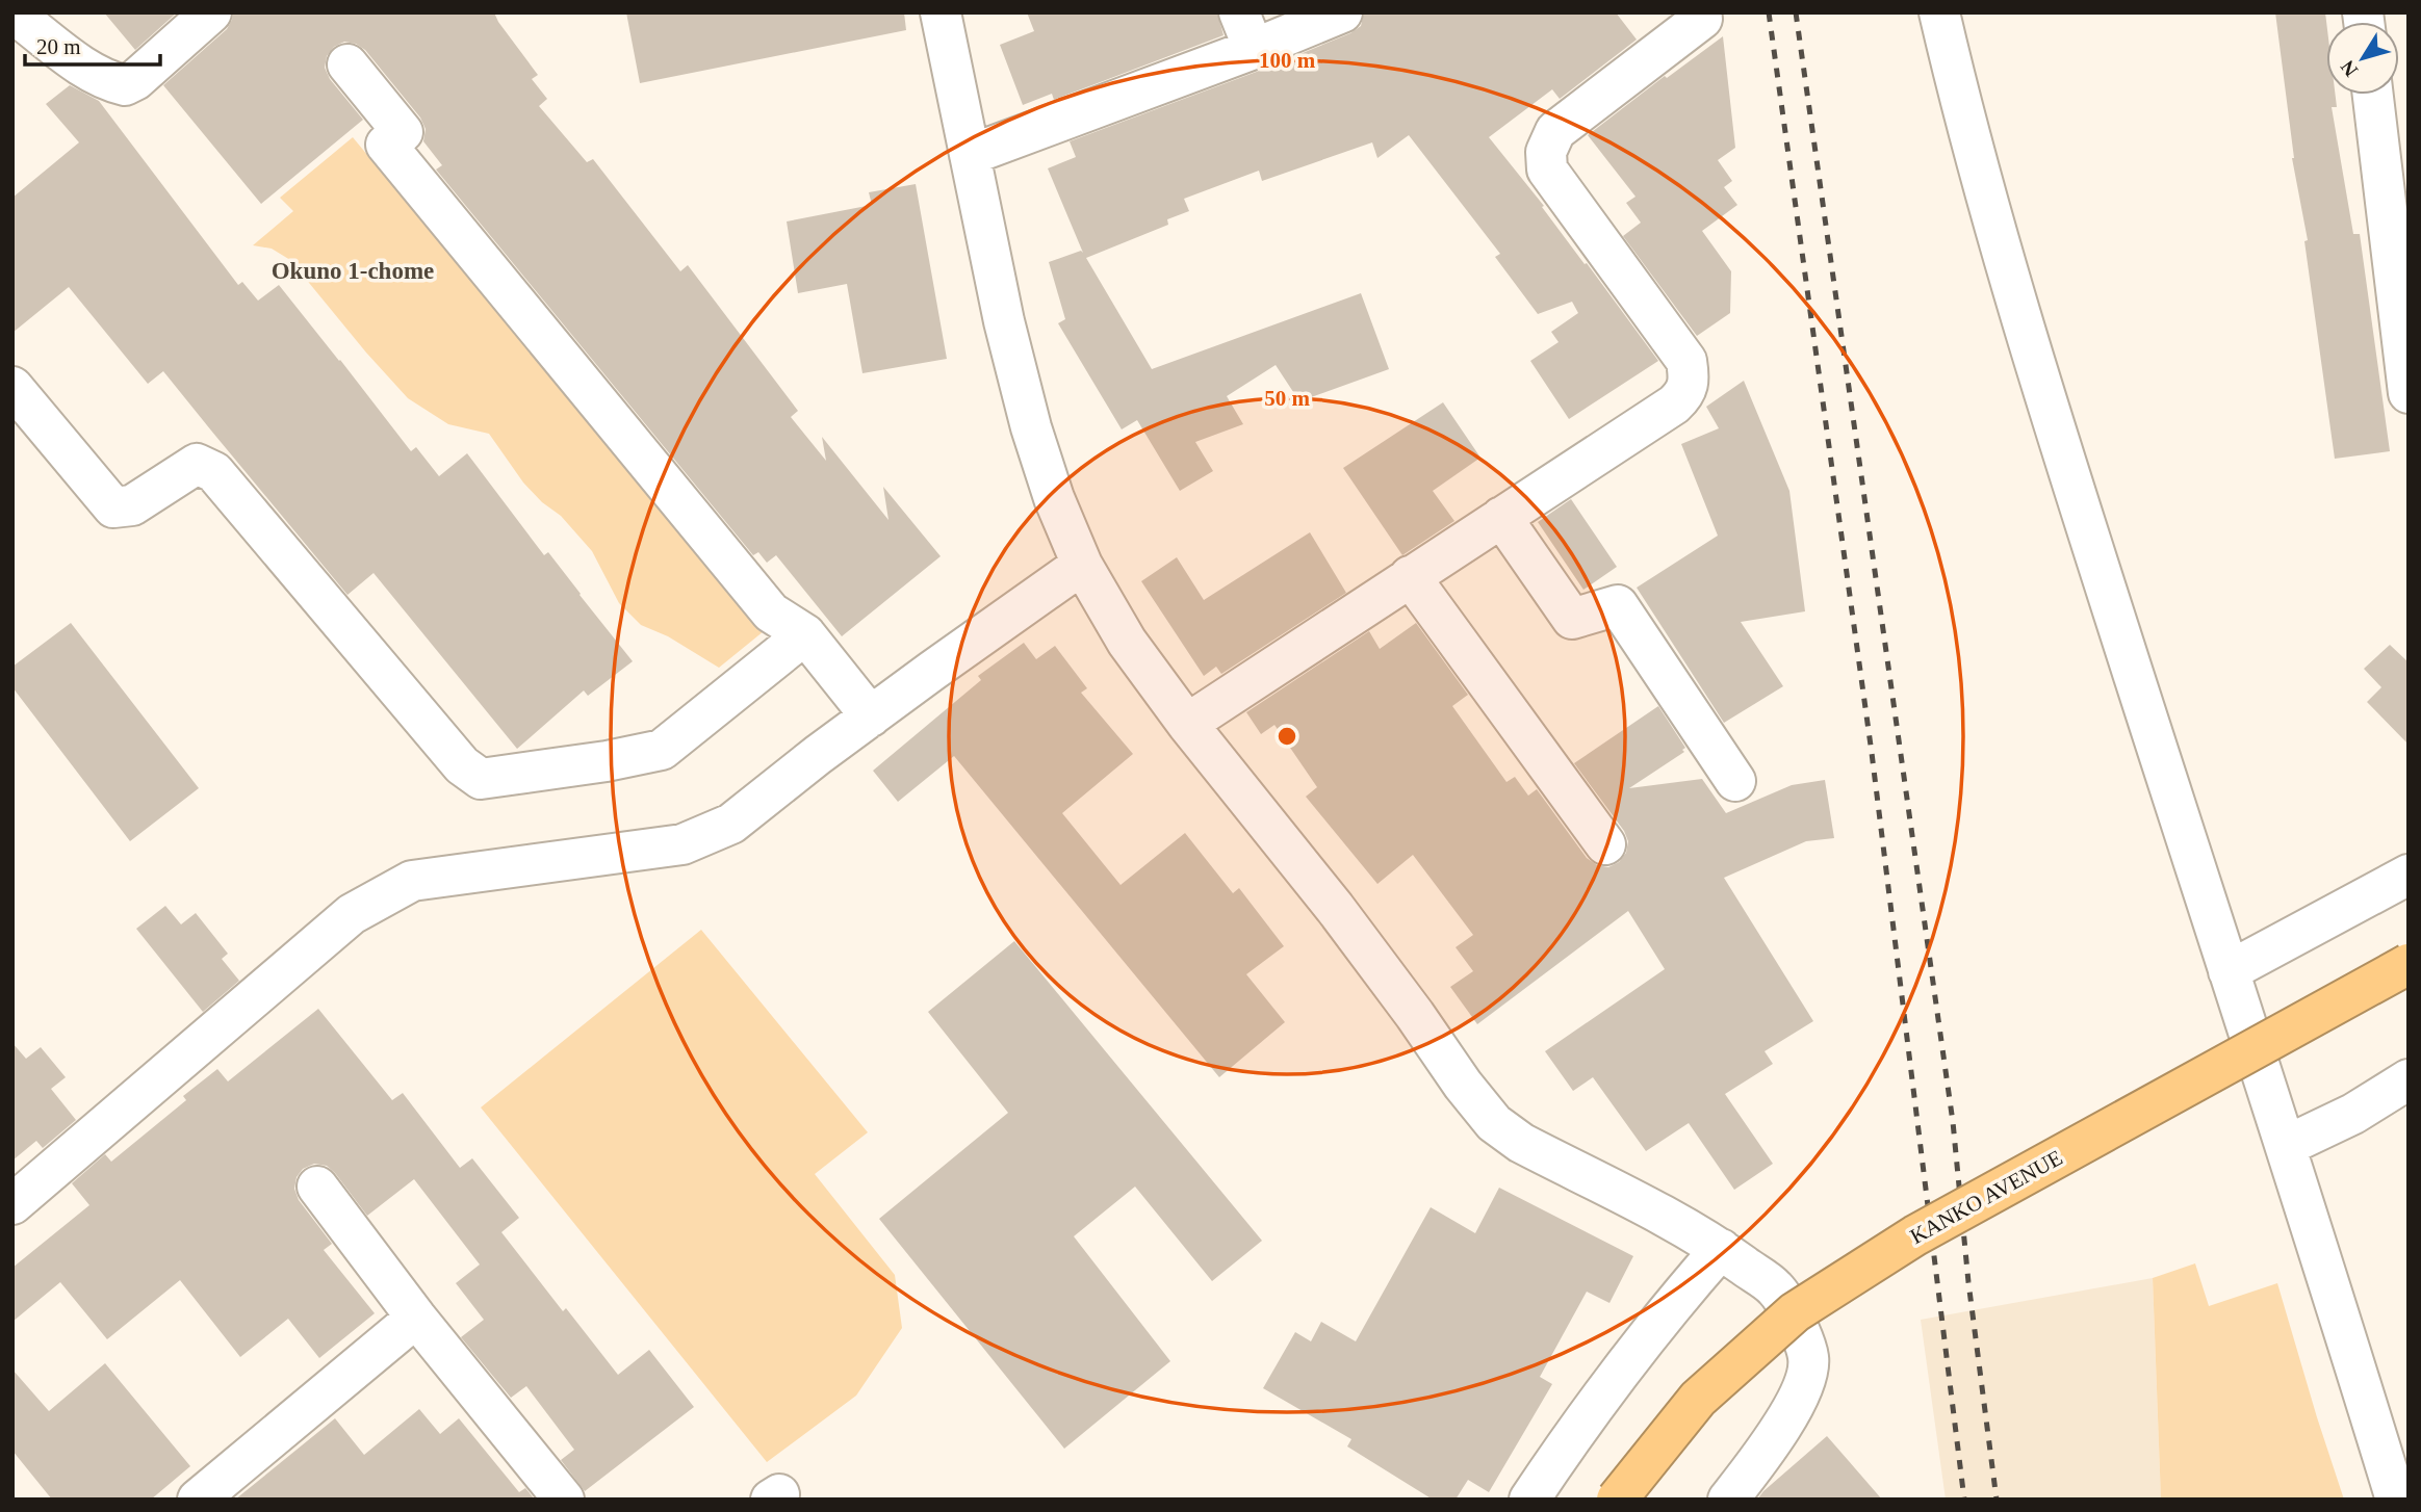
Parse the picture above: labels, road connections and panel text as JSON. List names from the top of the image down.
{
  "streets": {
    "highway": ["KANKO AVENUE"]
  },
  "districts": ["Okuno 1-chome"],
  "scale_bar": "20 m",
  "north": "bottom left",
  "rings": ["100 m", "50 m"]
}
